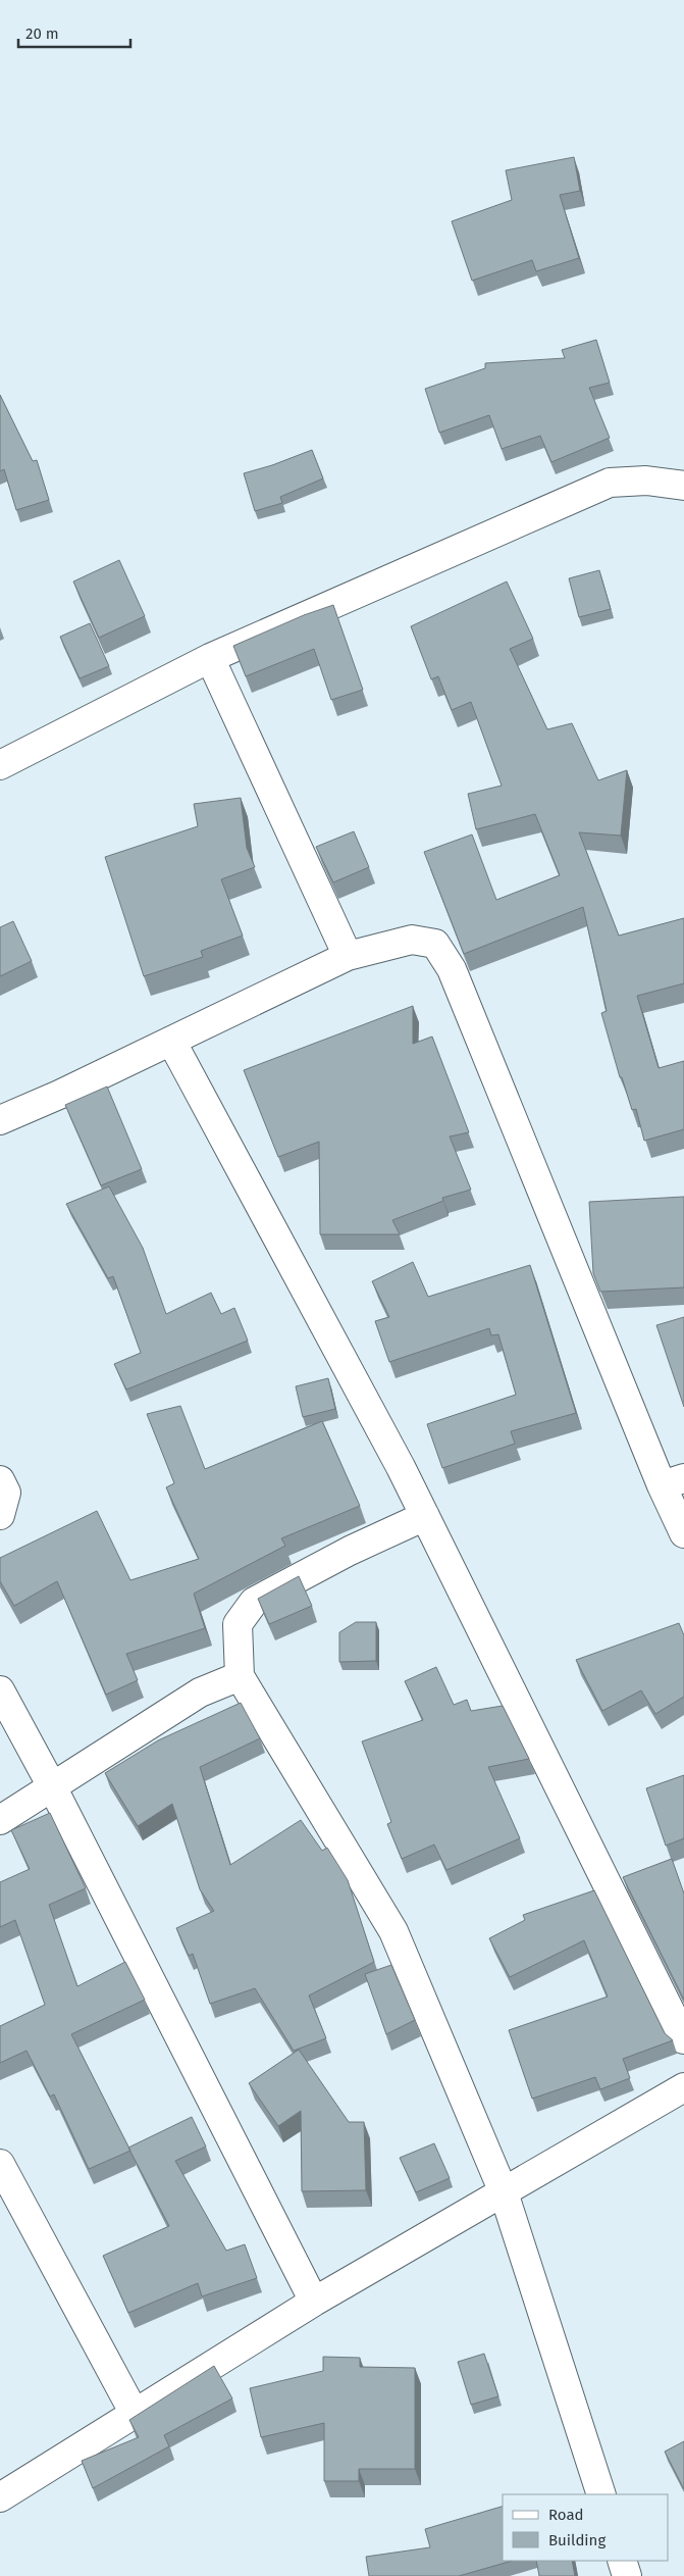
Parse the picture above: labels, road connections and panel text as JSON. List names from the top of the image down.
{
  "legend": ["Road", "Building"],
  "scale_bar": "20 m"
}
